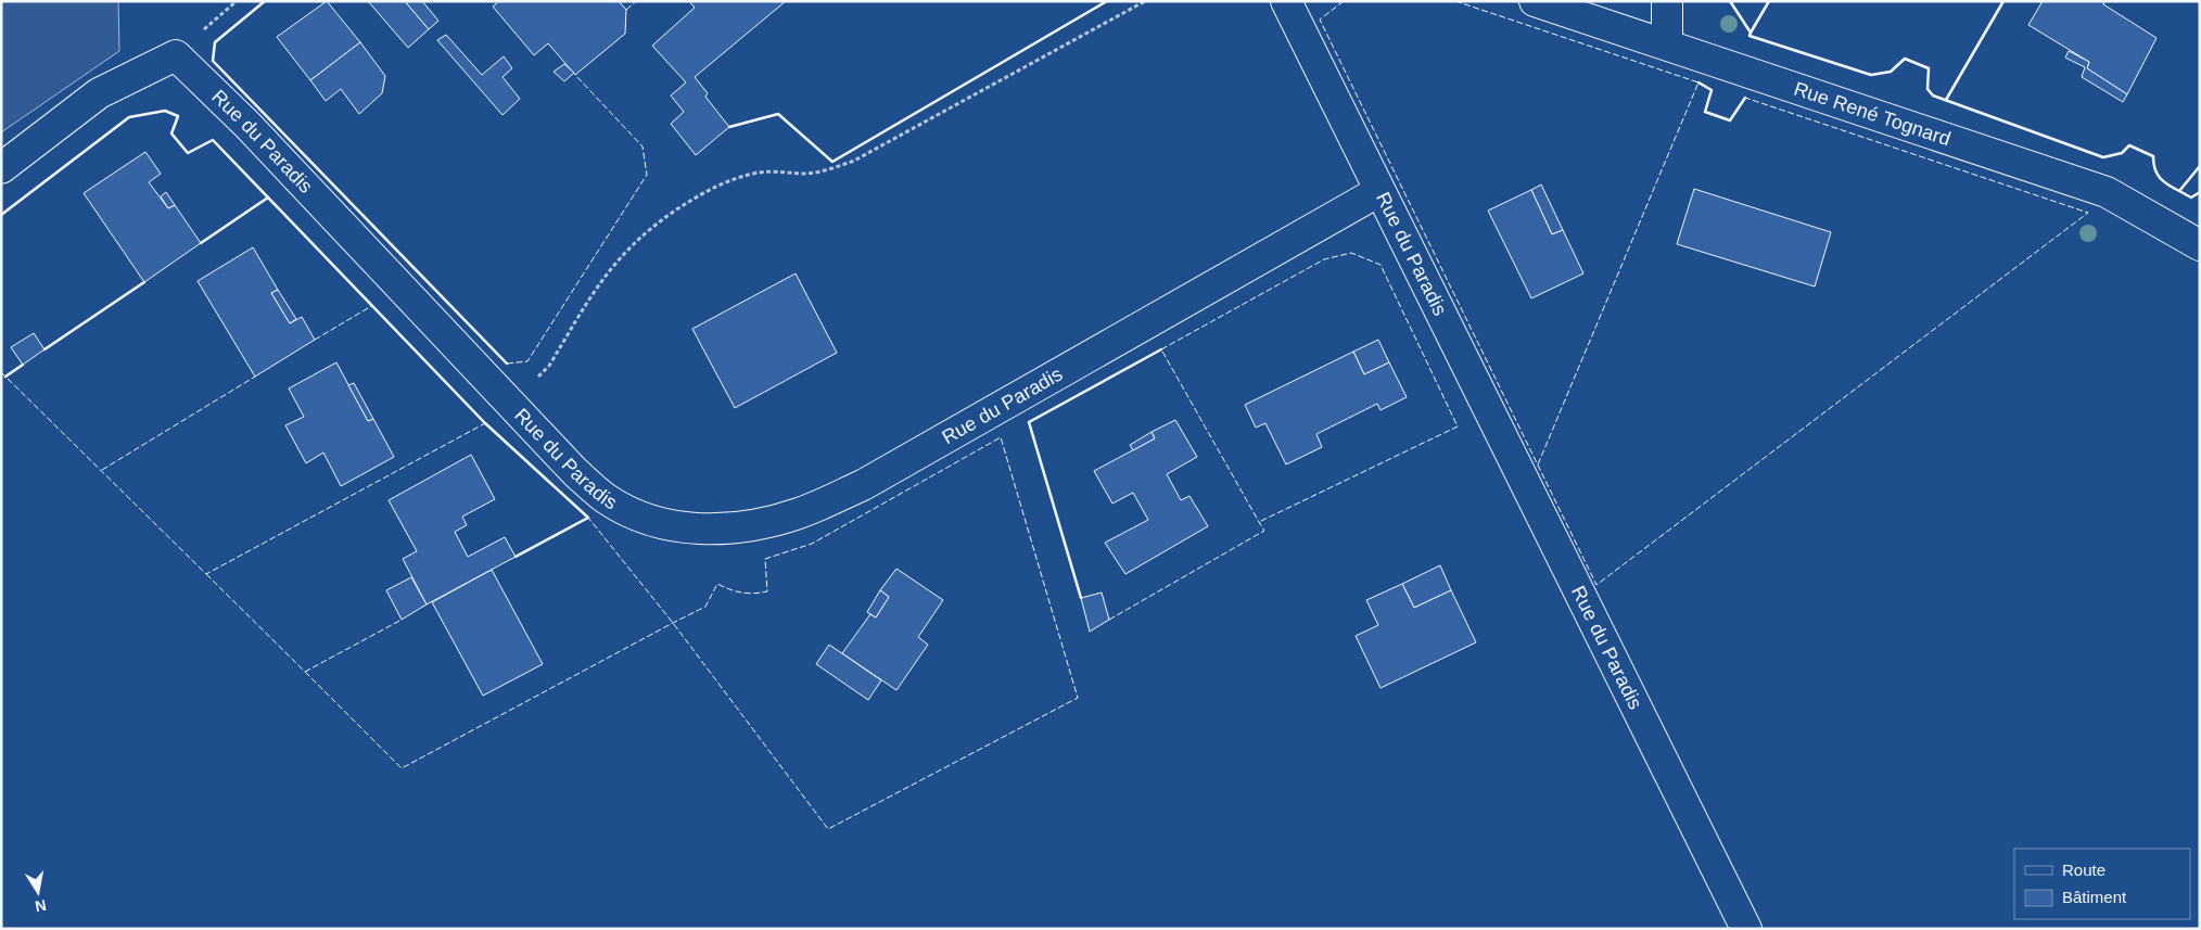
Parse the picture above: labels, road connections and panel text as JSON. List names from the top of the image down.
{
  "streets": {
    "street": ["Rue René Tognard", "Rue du Paradis"]
  },
  "legend": ["Route", "Bâtiment"],
  "north": "bottom"
}
